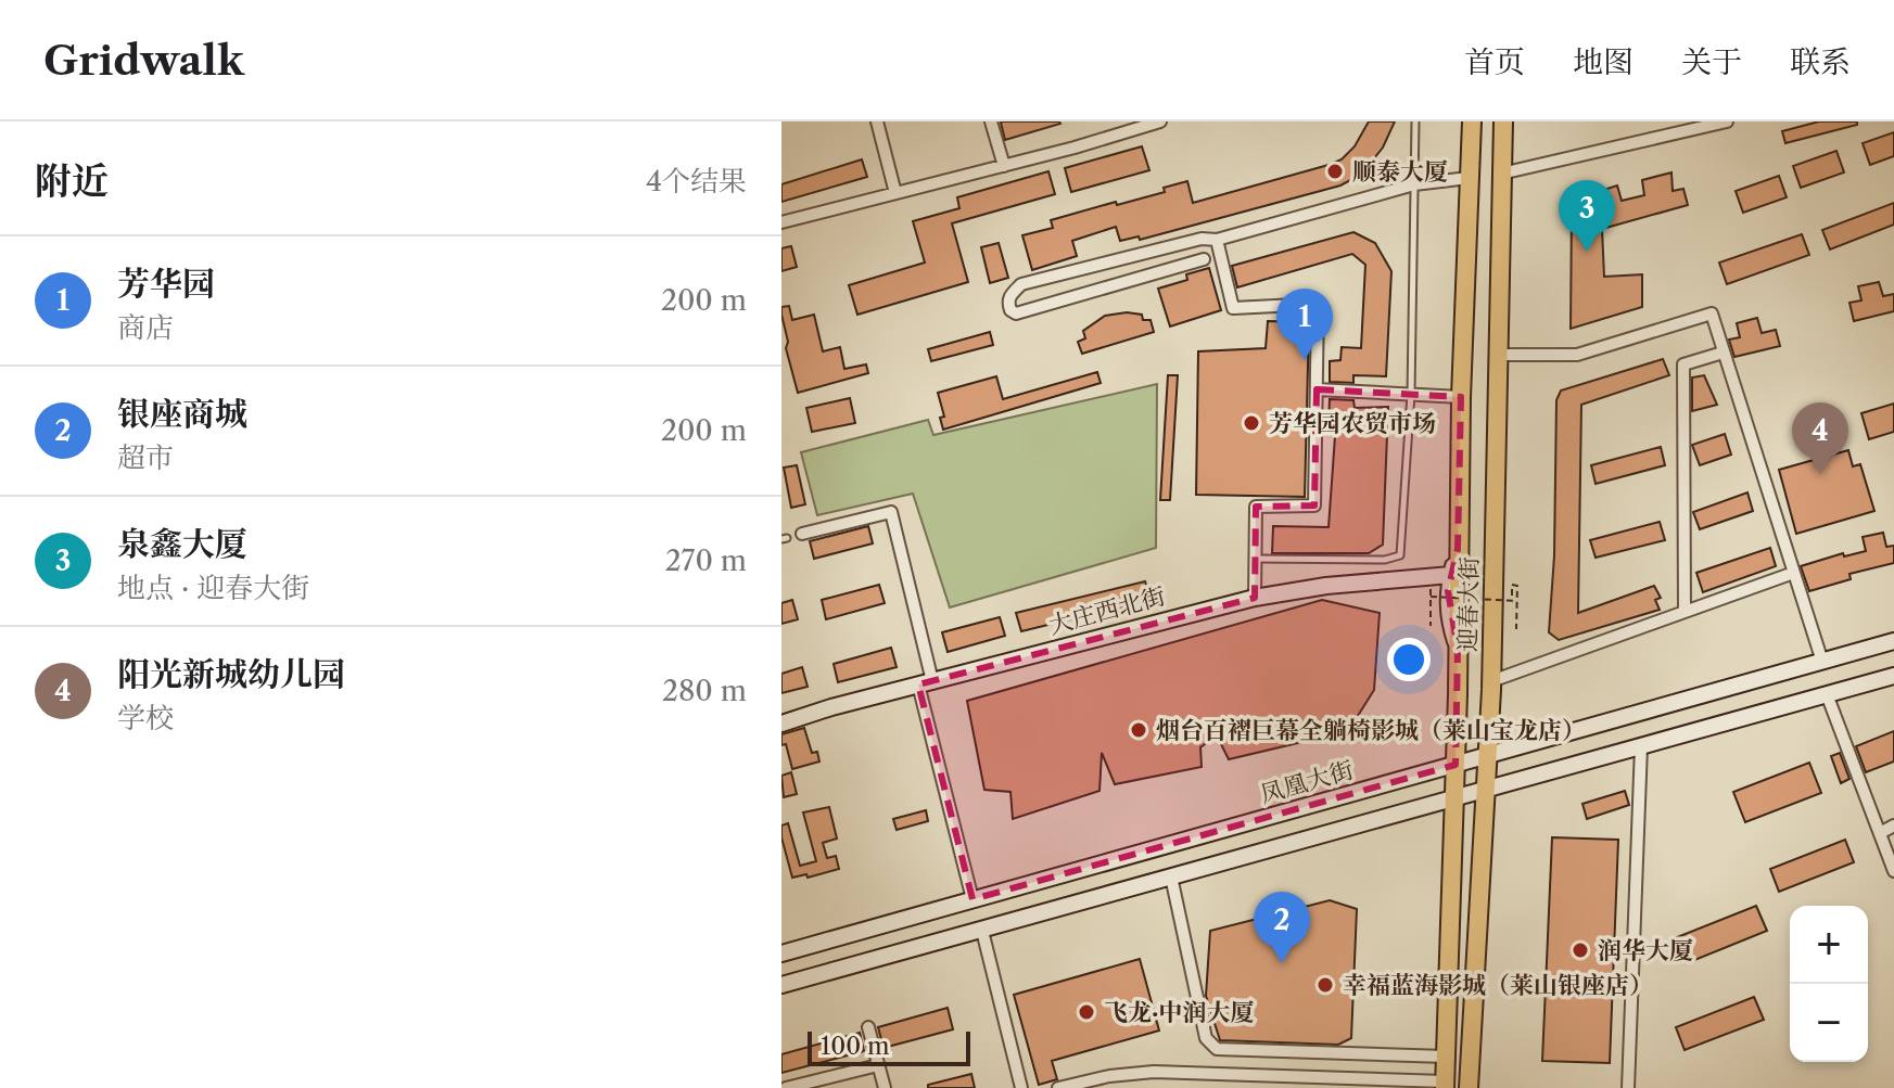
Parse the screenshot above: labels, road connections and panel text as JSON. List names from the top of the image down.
{
  "streets": {
    "main road": ["迎春大街", "大庄西北街", "凤凰大街"]
  },
  "crossings": [
    ["迎春大街", "凤凰大街"]
  ],
  "places": [
    "顺泰大厦",
    "芳华园农贸市场",
    "烟台百褶巨幕全躺椅影城（莱山宝龙店）",
    "润华大厦",
    "幸福蓝海影城（莱山银座店）",
    "飞龙·中润大厦"
  ],
  "scale_bar": "100 m",
  "page": {
    "header": "Gridwalk",
    "nav": [
      "首页",
      "地图",
      "关于",
      "联系"
    ],
    "heading": ["附近", "4个结果"],
    "pins": [
      "3",
      "1",
      "4",
      "2"
    ],
    "list": [
      {
        "mark": "1",
        "name": "芳华园",
        "note": "商店",
        "value": "200 m"
      },
      {
        "mark": "2",
        "name": "银座商城",
        "note": "超市",
        "value": "200 m"
      },
      {
        "mark": "3",
        "name": "泉鑫大厦",
        "note": "地点 · 迎春大街",
        "value": "270 m"
      },
      {
        "mark": "4",
        "name": "阳光新城幼儿园",
        "note": "学校",
        "value": "280 m"
      }
    ],
    "map_buttons": ["+", "−"],
    "scale": "100 m"
  }
}
